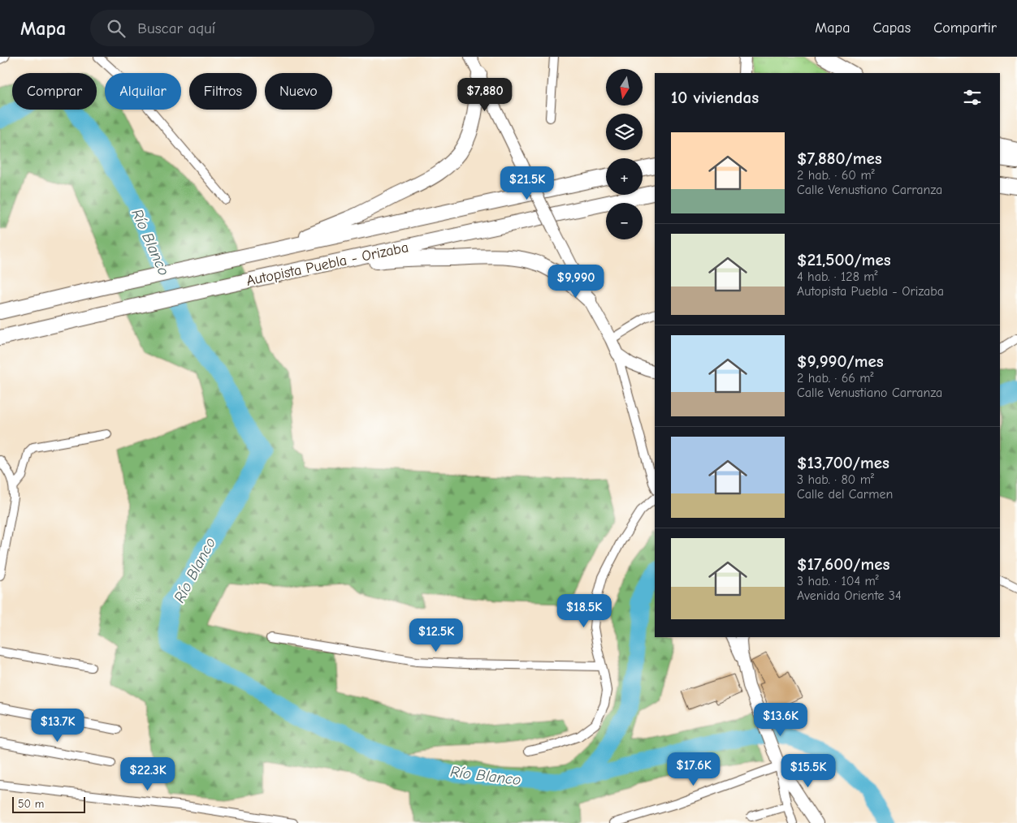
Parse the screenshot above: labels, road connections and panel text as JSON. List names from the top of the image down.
{
  "streets": {
    "highway": ["Autopista Puebla - Orizaba"]
  },
  "water": ["Río Blanco"],
  "scale_bar": "50 m",
  "north": "bottom",
  "page": {
    "header": "Mapa",
    "search": "Buscar aquí",
    "nav": ["Mapa", "Capas", "Compartir"],
    "map_buttons": ["+", "−"],
    "chip": [
      "Comprar",
      "Alquilar",
      "Filtros",
      "Nuevo"
    ],
    "heading": "10 viviendas",
    "price": [
      "$7,880",
      "$21.5K",
      "$9,990",
      "$18.5K",
      "$12.5K",
      "$13.6K",
      "$13.7K",
      "$17.6K",
      "$15.5K",
      "$22.3K"
    ],
    "list": [
      {
        "name": "$7,880/mes",
        "note": "2 hab. · 60 m² · Calle Venustiano Carranza"
      },
      {
        "name": "$21,500/mes",
        "note": "4 hab. · 128 m² · Autopista Puebla - Orizaba"
      },
      {
        "name": "$9,990/mes",
        "note": "2 hab. · 66 m² · Calle Venustiano Carranza"
      },
      {
        "name": "$13,700/mes",
        "note": "3 hab. · 80 m² · Calle del Carmen"
      },
      {
        "name": "$17,600/mes",
        "note": "3 hab. · 104 m² · Avenida Oriente 34"
      }
    ],
    "scale": "50 m"
  }
}
